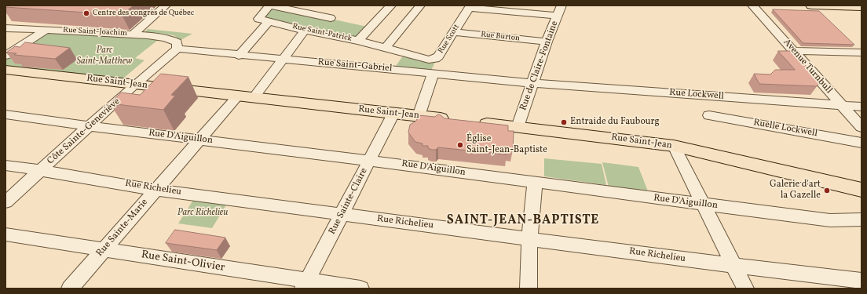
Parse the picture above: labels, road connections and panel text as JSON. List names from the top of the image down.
{
  "streets": {
    "main road": ["Rue Saint-Jean"],
    "street": [
      "Rue Saint-Joachim",
      "Rue Saint-Patrick",
      "Rue Burton",
      "Rue Scott",
      "Rue Saint-Gabriel",
      "Rue de Claire-Fontaine",
      "Avenue Turnbull",
      "Rue Lockwell",
      "Ruelle Lockwell",
      "Côte Sainte-Geneviève",
      "Rue D'Aiguillon",
      "Rue Richelieu",
      "Rue Sainte-Claire",
      "Rue Sainte-Marie",
      "Rue Saint-Olivier"
    ]
  },
  "crossings": [
    ["Rue Saint-Joachim", "Rue Saint-Gabriel"],
    ["Rue Saint-Joachim", "Côte Sainte-Geneviève"],
    ["Rue Saint-Patrick", "Rue Scott"],
    ["Rue Burton", "Rue Scott"],
    ["Rue Burton", "Rue de Claire-Fontaine"],
    ["Rue Scott", "Rue de Claire-Fontaine"],
    ["Rue Saint-Gabriel", "Rue de Claire-Fontaine"],
    ["Rue Saint-Gabriel", "Rue Lockwell"],
    ["Rue Saint-Gabriel", "Côte Sainte-Geneviève"],
    ["Rue de Claire-Fontaine", "Rue Saint-Jean"],
    ["Rue de Claire-Fontaine", "Rue Lockwell"],
    ["Avenue Turnbull", "Rue Lockwell"],
    ["Rue Saint-Jean", "Côte Sainte-Geneviève"],
    ["Rue Saint-Jean", "Rue Sainte-Claire"],
    ["Rue Saint-Jean", "Rue Sainte-Marie"],
    ["Côte Sainte-Geneviève", "Rue D'Aiguillon"],
    ["Côte Sainte-Geneviève", "Rue Richelieu"],
    ["Rue D'Aiguillon", "Rue Sainte-Claire"],
    ["Rue D'Aiguillon", "Rue Sainte-Marie"],
    ["Rue Richelieu", "Rue Sainte-Claire"],
    ["Rue Richelieu", "Rue Sainte-Marie"],
    ["Rue Sainte-Claire", "Rue Saint-Olivier"],
    ["Rue Sainte-Marie", "Rue Saint-Olivier"]
  ],
  "districts": ["SAINT-JEAN-BAPTISTE"],
  "parks": ["Parc Saint-Matthew", "Parc Richelieu"],
  "places": [
    "Centre des congrès de Québec",
    "Entraide du Faubourg",
    "Église Saint-Jean-Baptiste",
    "Galerie d'art la Gazelle"
  ]
}
